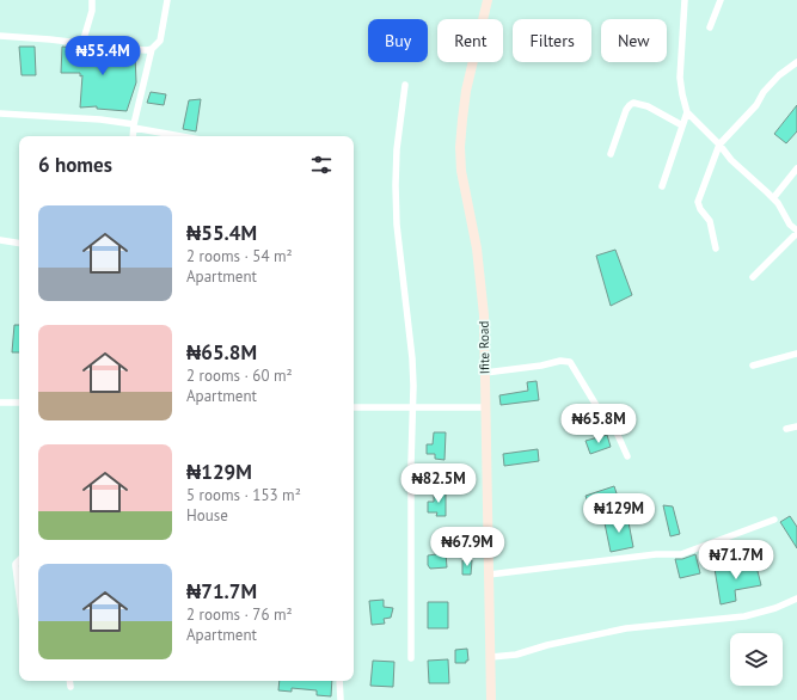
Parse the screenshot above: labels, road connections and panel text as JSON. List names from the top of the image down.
{
  "streets": {
    "street": ["Ifite Road"]
  },
  "page": {
    "chip": [
      "Buy",
      "Rent",
      "Filters",
      "New"
    ],
    "price": [
      "₦55.4M",
      "₦65.8M",
      "₦82.5M",
      "₦129M",
      "₦67.9M",
      "₦71.7M"
    ],
    "heading": "6 homes",
    "list": [
      {
        "name": "₦55.4M",
        "note": "2 rooms · 54 m² · Apartment"
      },
      {
        "name": "₦65.8M",
        "note": "2 rooms · 60 m² · Apartment"
      },
      {
        "name": "₦129M",
        "note": "5 rooms · 153 m² · House"
      },
      {
        "name": "₦71.7M",
        "note": "2 rooms · 76 m² · Apartment"
      }
    ]
  }
}
